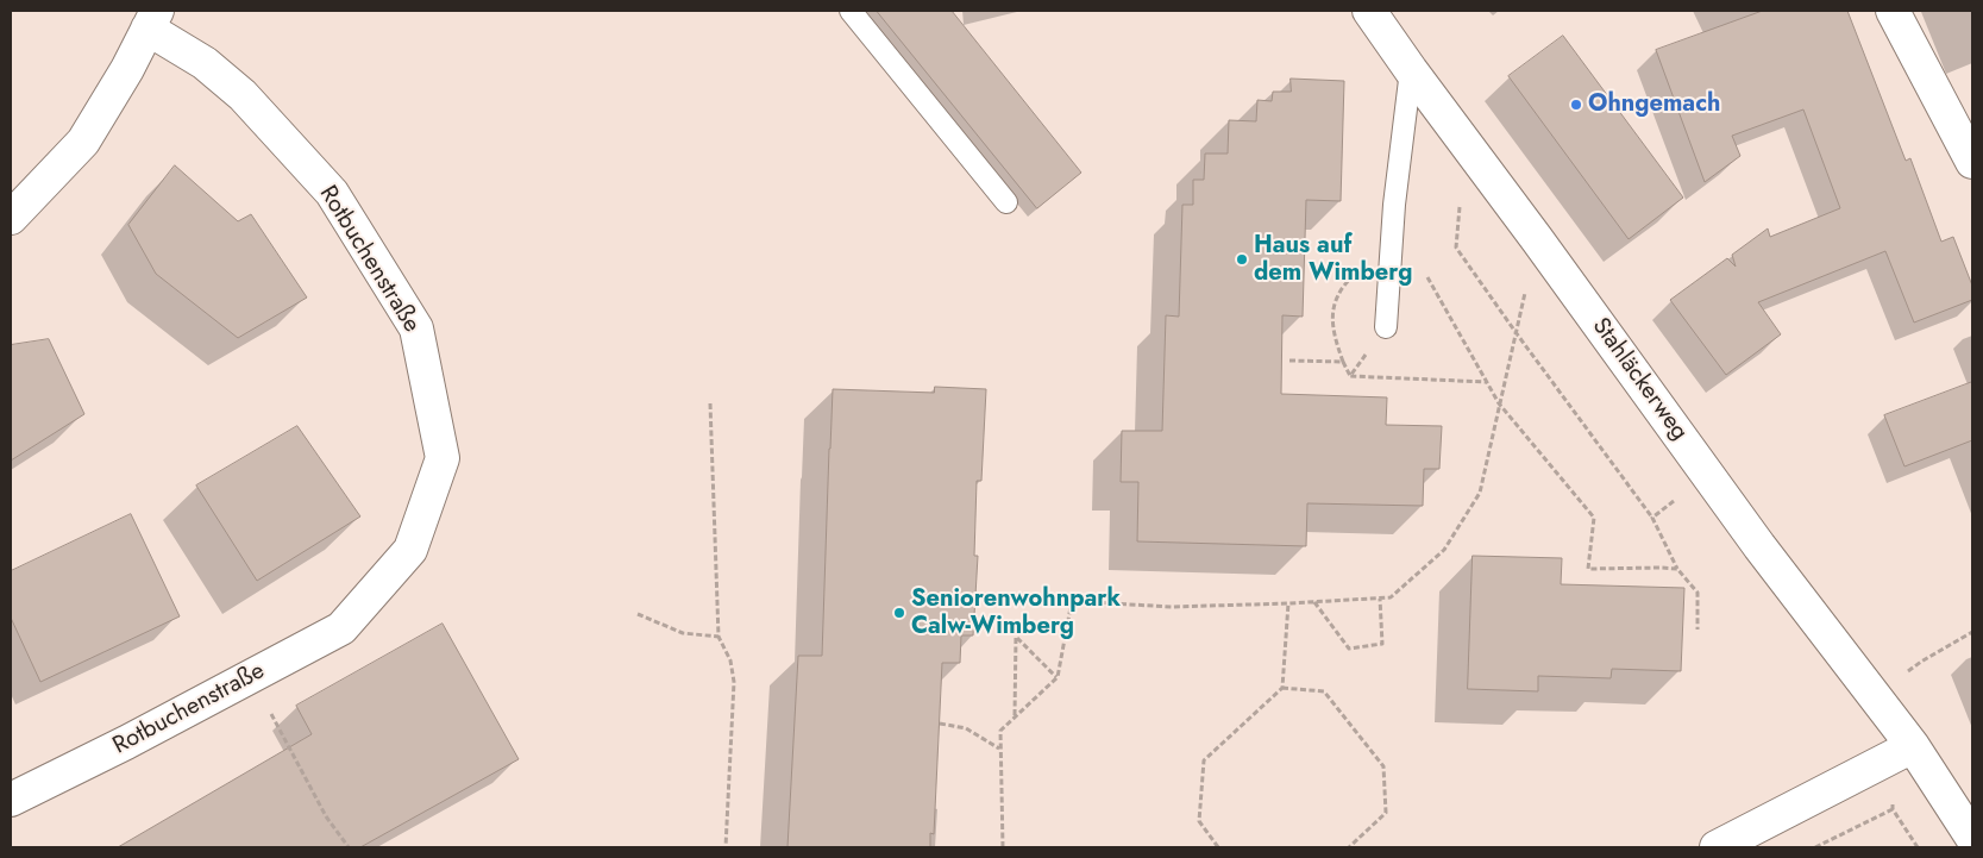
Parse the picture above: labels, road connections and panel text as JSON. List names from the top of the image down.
{
  "streets": {
    "street": ["Rotbuchenstraße", "Stahläckerweg"]
  },
  "places": ["Ohngemach", "Haus auf dem Wimberg", "Seniorenwohnpark Calw-Wimberg"]
}
